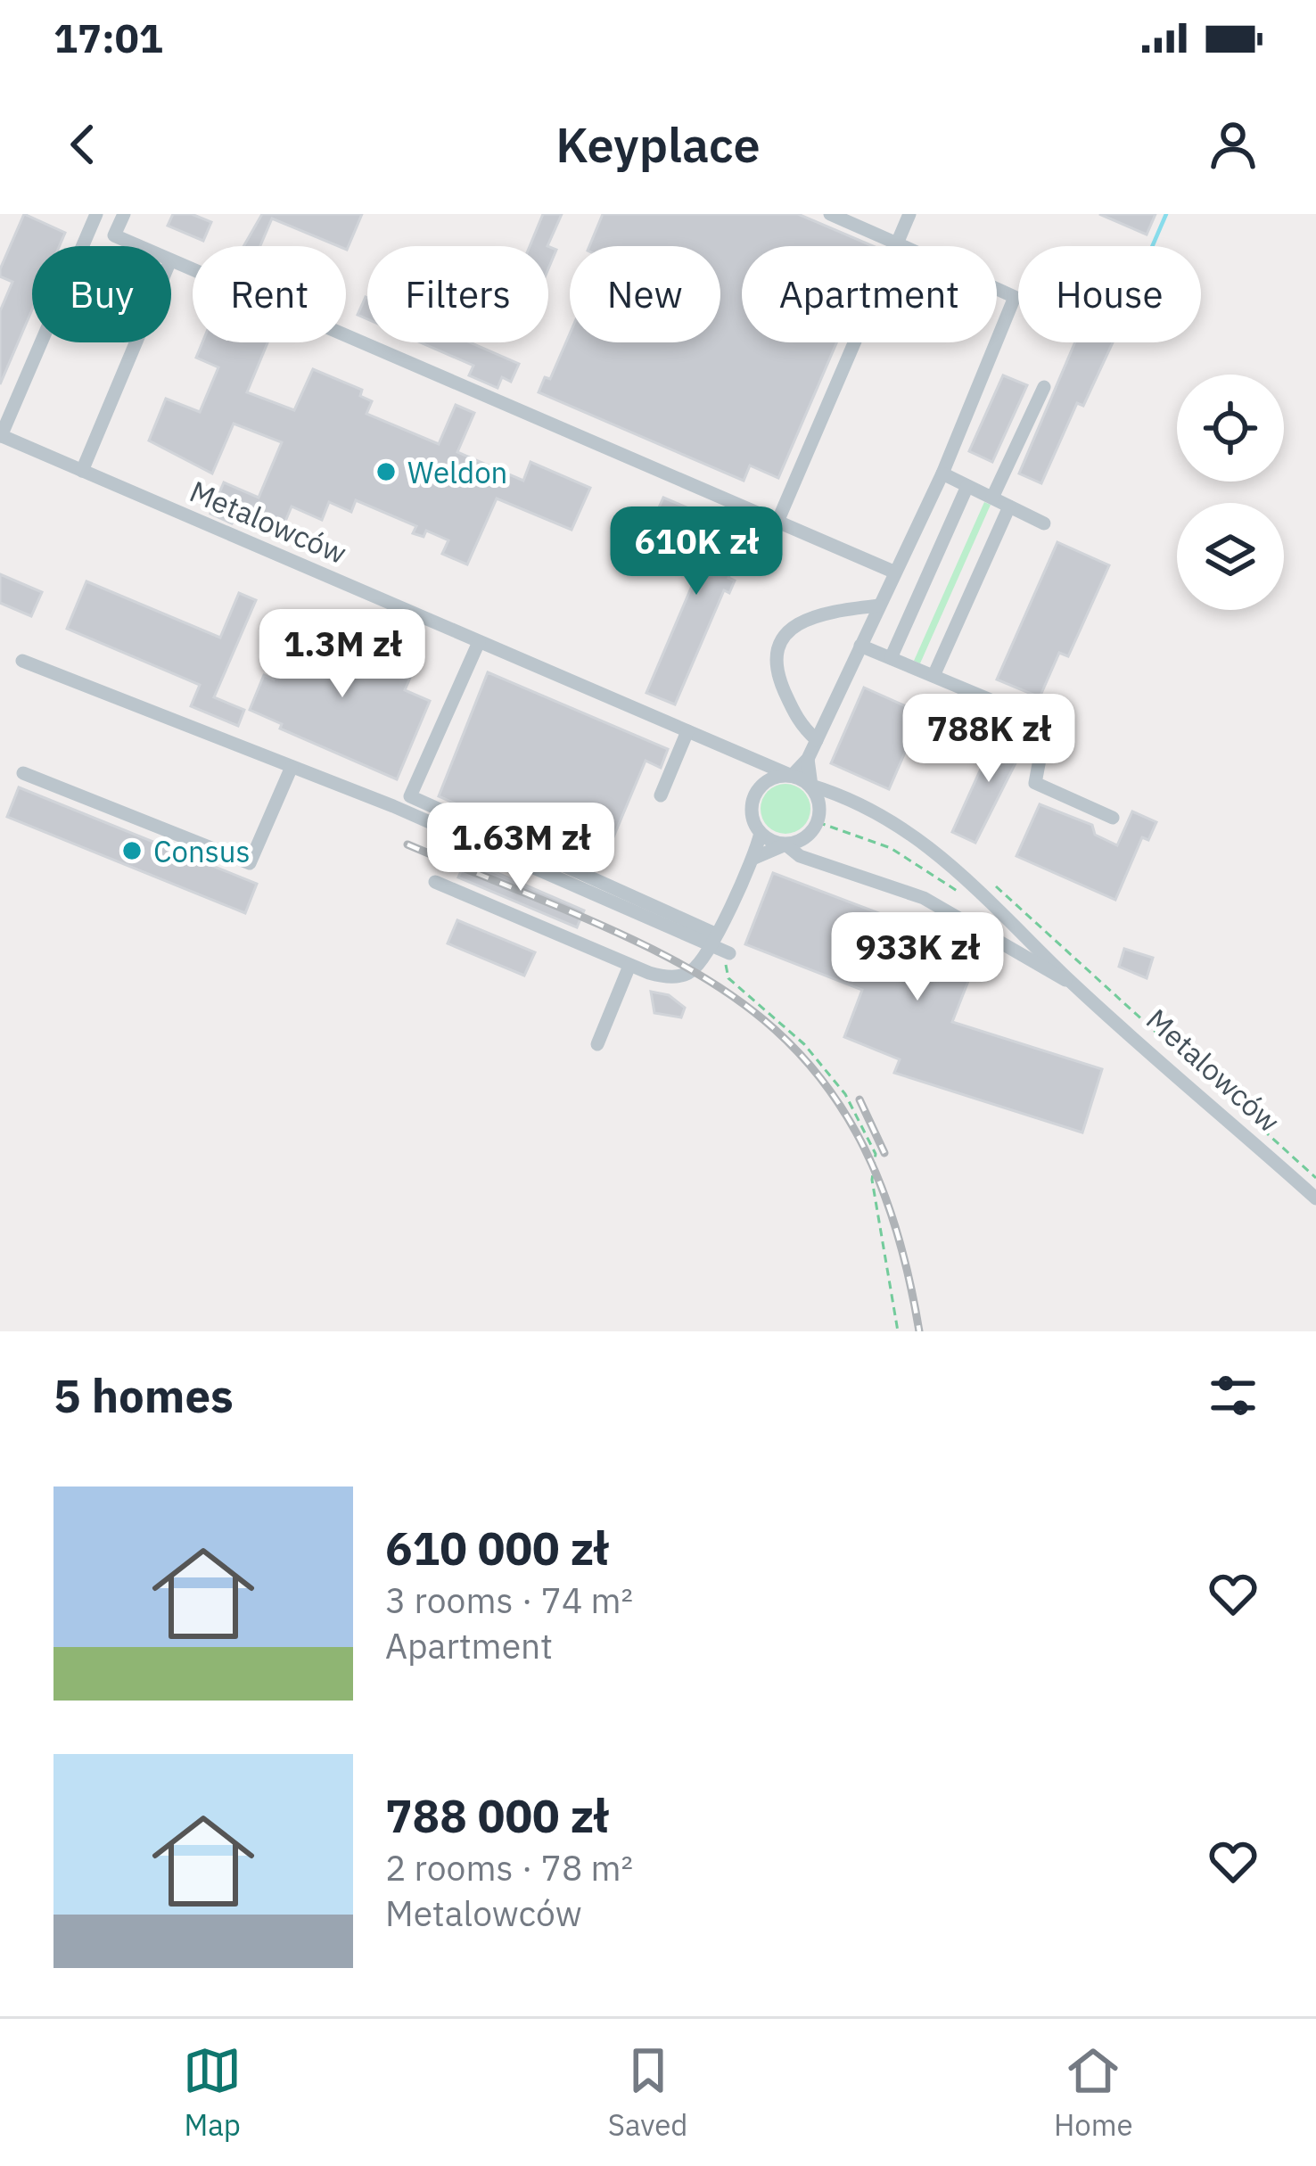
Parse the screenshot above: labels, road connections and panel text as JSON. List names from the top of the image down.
{
  "streets": {
    "street": ["Metalowców"]
  },
  "places": ["Weldon", "Consus"],
  "page": {
    "status": "17:01",
    "header": "Keyplace",
    "chip": [
      "Buy",
      "Rent",
      "Filters",
      "New",
      "Apartment",
      "House"
    ],
    "price": [
      "610K zł",
      "1.3M zł",
      "788K zł",
      "1.63M zł",
      "933K zł"
    ],
    "heading": "5 homes",
    "list": [
      {
        "name": "610 000 zł",
        "note": "3 rooms · 74 m² · Apartment"
      },
      {
        "name": "788 000 zł",
        "note": "2 rooms · 78 m² · Metalowców"
      }
    ],
    "tabs": ["Map", "Saved", "Home"]
  }
}
